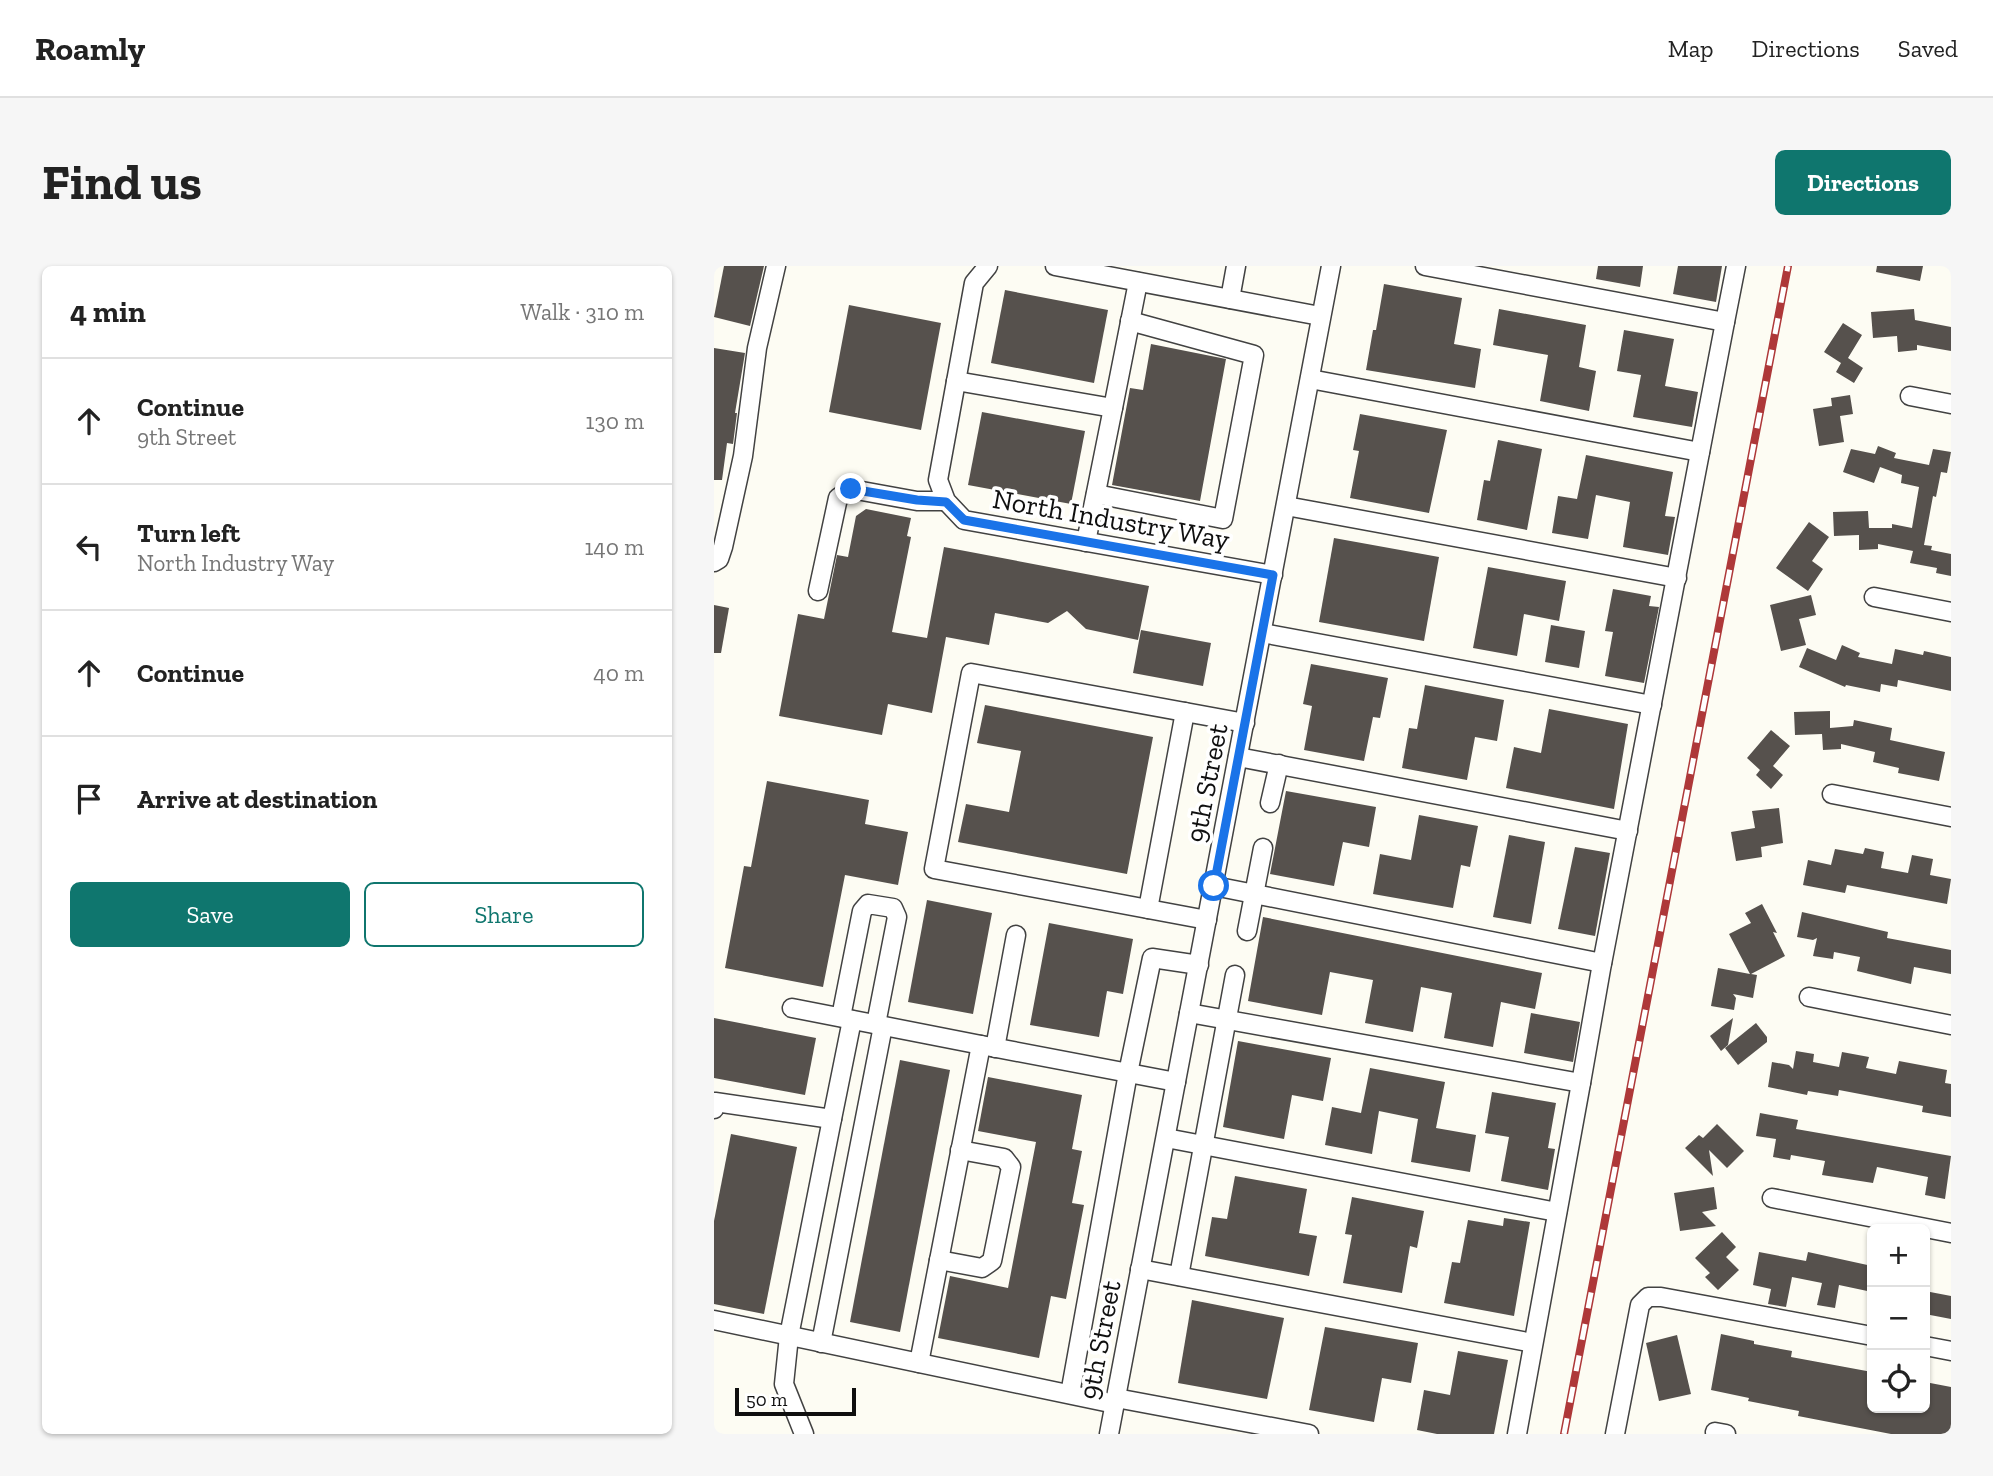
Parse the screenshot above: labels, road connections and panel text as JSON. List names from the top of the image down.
{
  "streets": {
    "street": ["North Industry Way", "9th Street"]
  },
  "crossings": [
    ["North Industry Way", "9th Street"]
  ],
  "scale_bar": "50 m",
  "page": {
    "header": "Roamly",
    "nav": ["Map", "Directions", "Saved"],
    "buttons": [
      "Directions",
      ["Save", "Share"]
    ],
    "title": "Find us",
    "heading": ["4 min", "Walk · 310 m"],
    "list": [
      ["Continue", "9th Street", "130 m"],
      ["Turn left", "North Industry Way", "140 m"],
      ["Continue", "40 m"],
      "Arrive at destination"
    ],
    "map_buttons": ["+", "−"],
    "scale": "50 m"
  }
}
